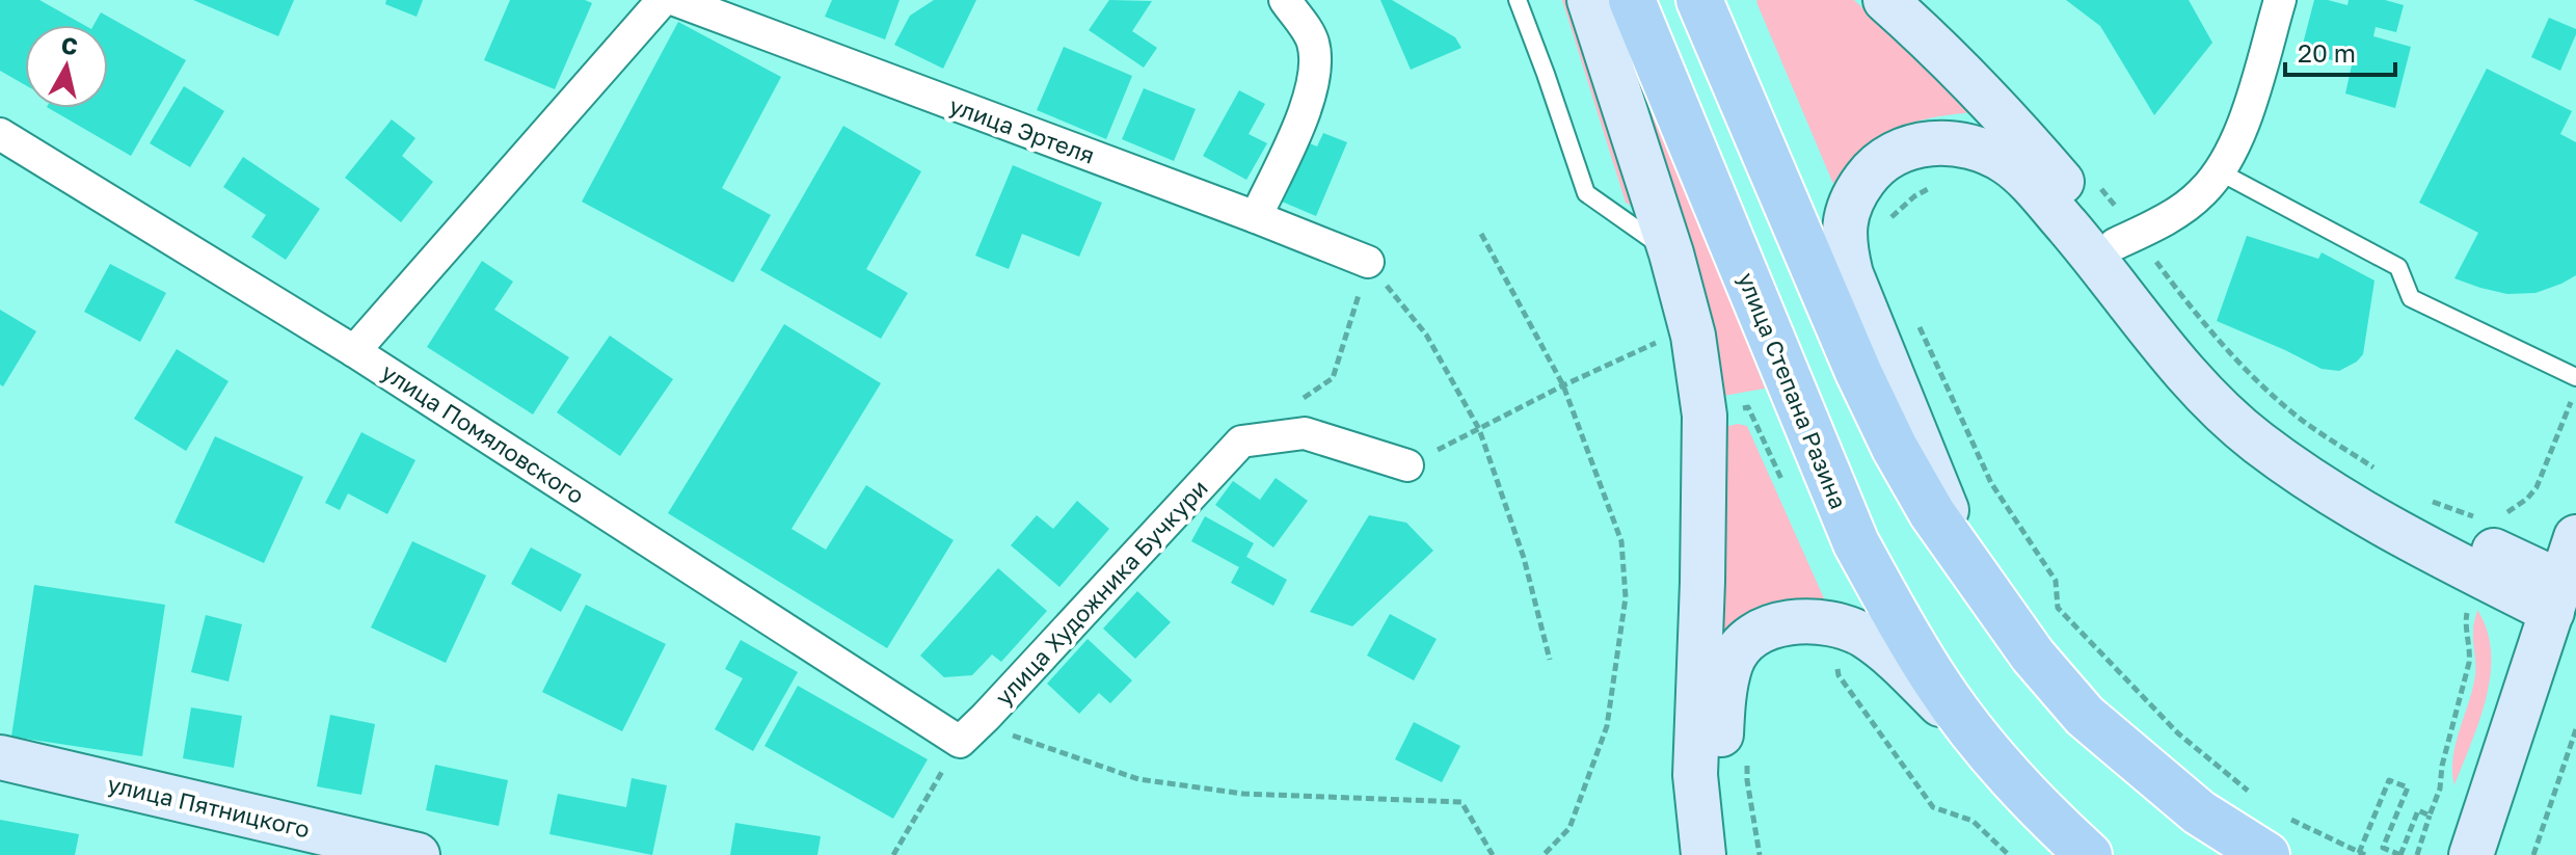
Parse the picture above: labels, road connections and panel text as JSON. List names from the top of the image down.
{
  "streets": {
    "main road": ["улица Степана Разина", "улица Пятницкого"],
    "street": ["улица Эртеля", "улица Помяловского", "улица Художника Бучкури"]
  },
  "crossings": [
    ["улица Помяловского", "улица Художника Бучкури"]
  ],
  "scale_bar": "20 m",
  "north": "top"
}
